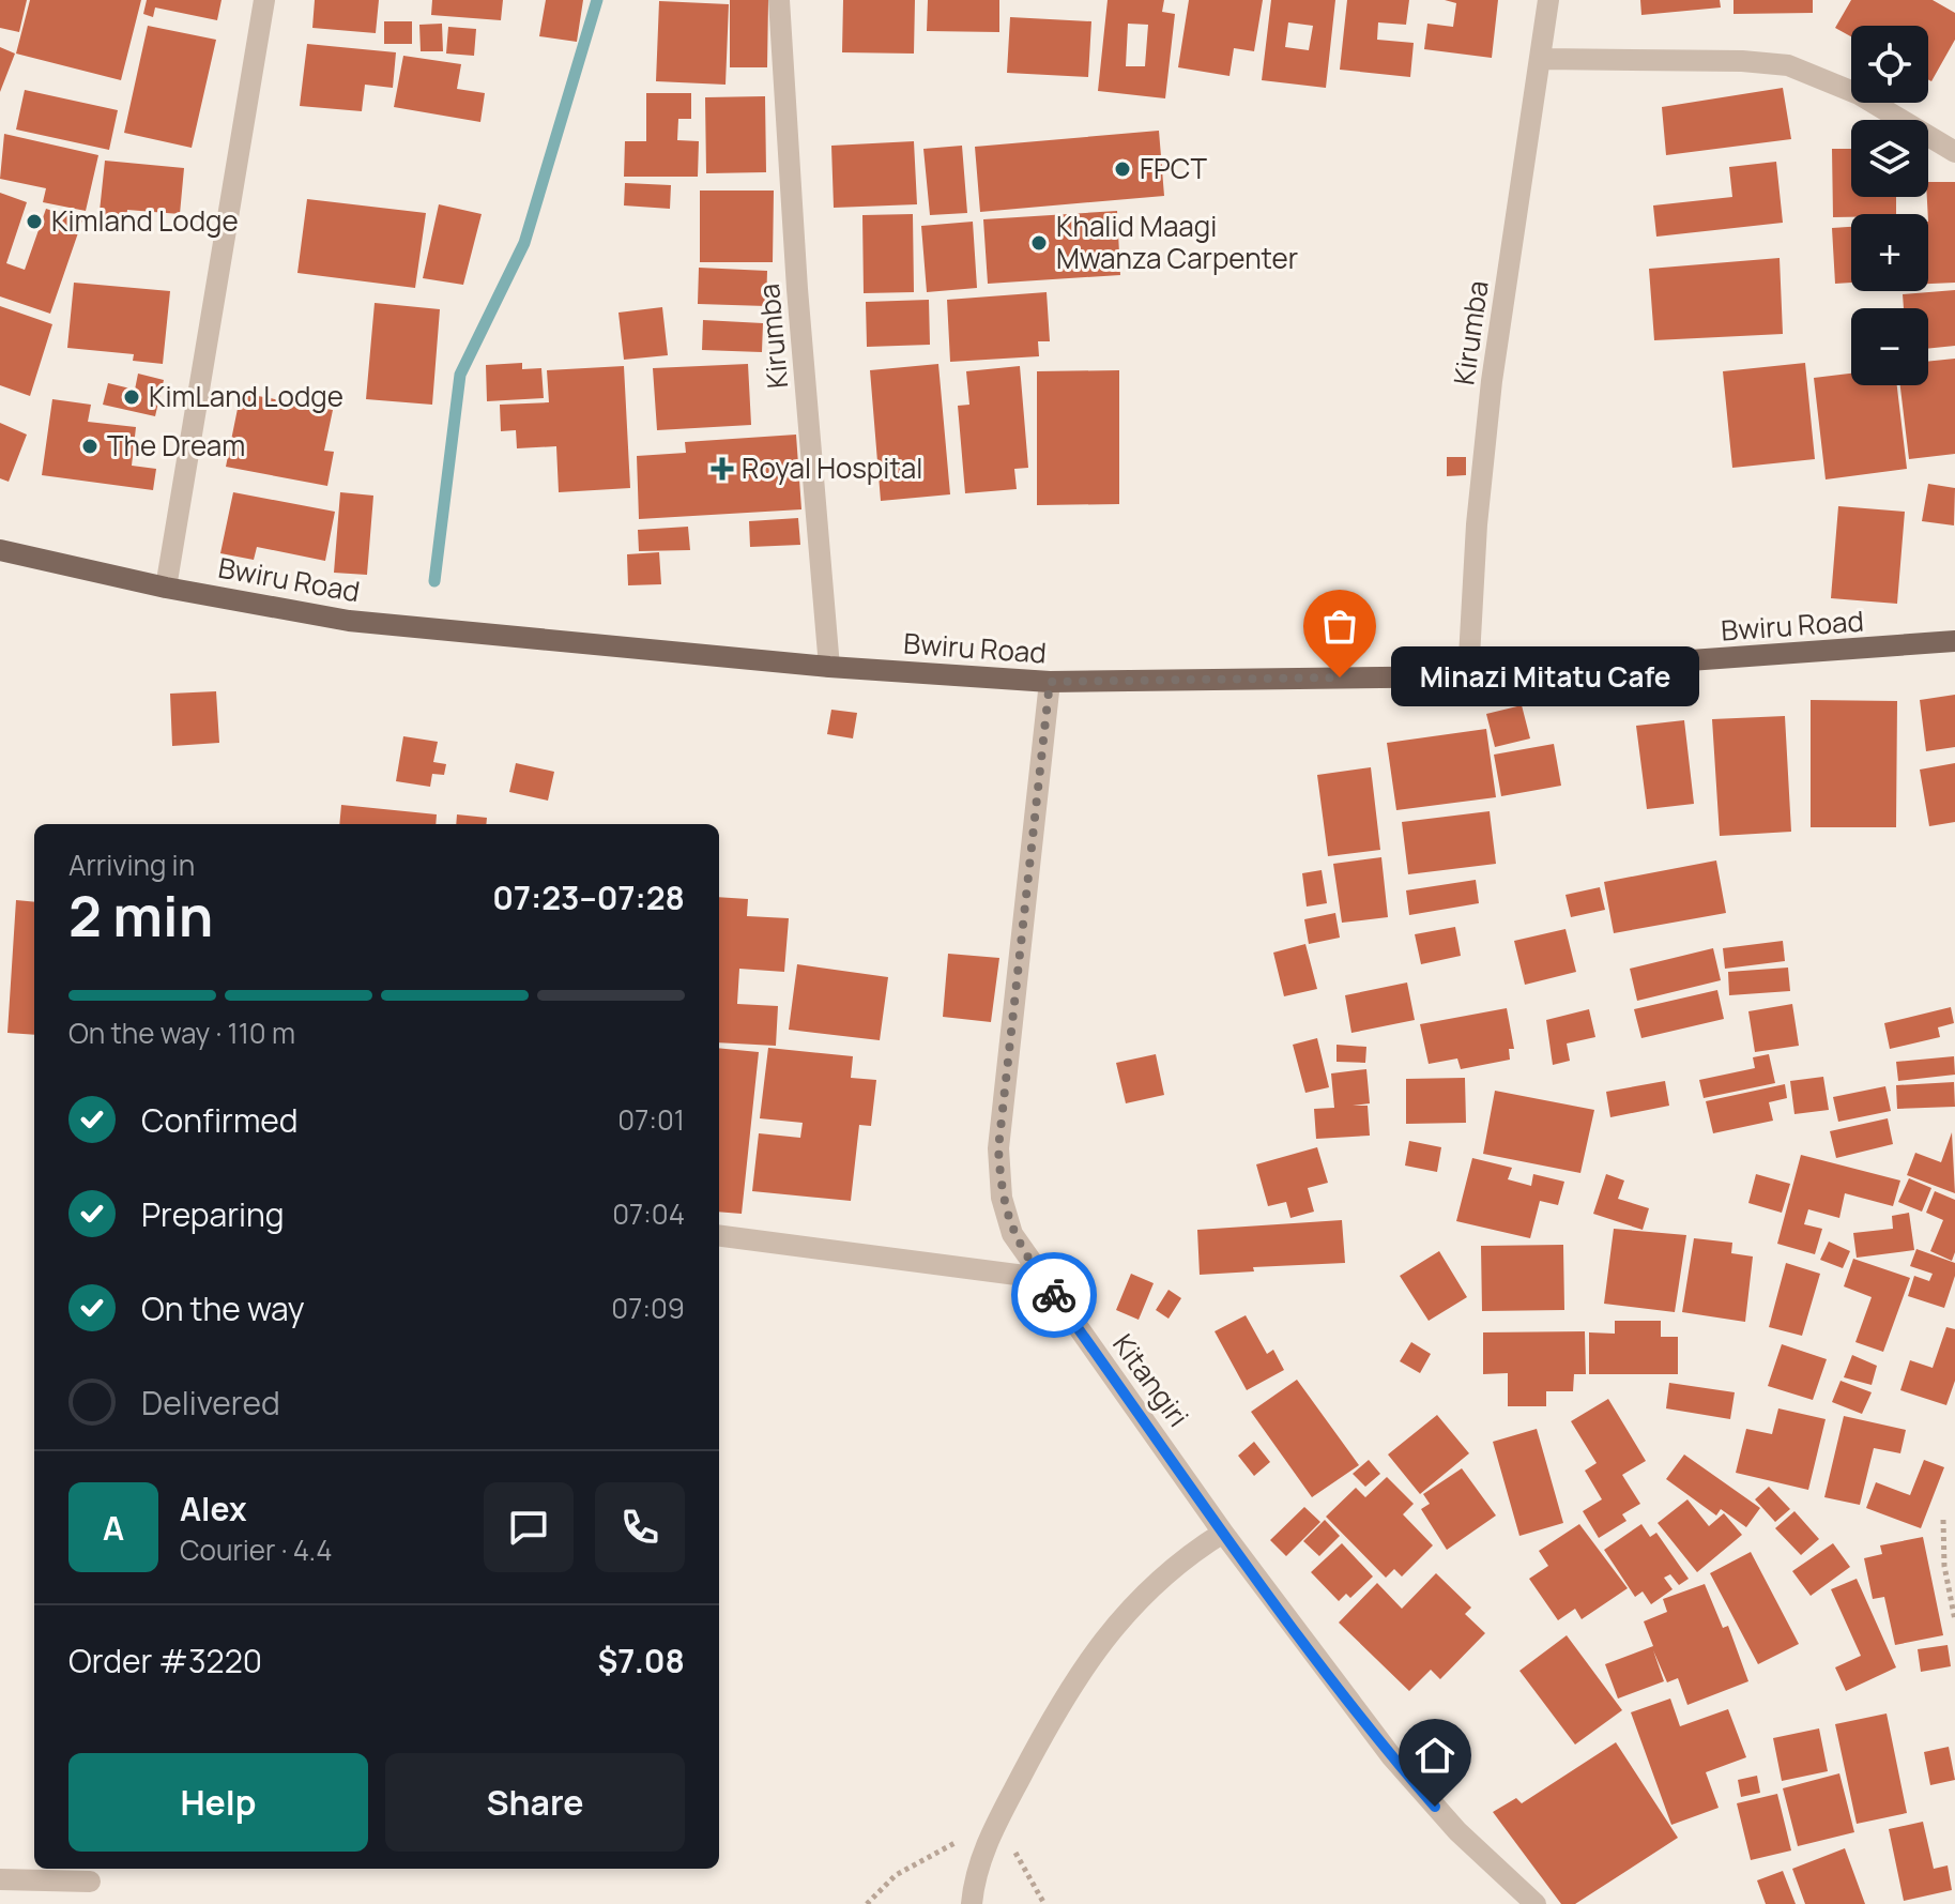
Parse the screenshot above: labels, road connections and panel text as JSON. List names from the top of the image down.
{
  "streets": {
    "main road": ["Bwiru Road"],
    "street": ["Kirumba", "Kitangiri"]
  },
  "crossings": [
    ["Kirumba", "Bwiru Road"],
    ["Bwiru Road", "Kitangiri"]
  ],
  "places": {
    "other": [
      "FPCT",
      "Kimland Lodge",
      "Khalid Maagi Mwanza Carpenter",
      "KimLand Lodge",
      "The Dream",
      "Minazi Mitatu Cafe"
    ],
    "health": ["Royal Hospital"]
  },
  "page": {
    "map_buttons": ["+", "−"],
    "bubble": "Minazi Mitatu Cafe",
    "heading": ["2 min", "Arriving in", "07:23–07:28"],
    "panel": [
      "Alex",
      "Courier · 4.4",
      "Order #3220",
      "$7.08"
    ],
    "bar": "On the way · 110 m",
    "list": [
      ["Confirmed", "07:01"],
      ["Preparing", "07:04"],
      ["On the way", "07:09"],
      "Delivered"
    ],
    "round": "A",
    "buttons": ["Help", "Share"]
  }
}
